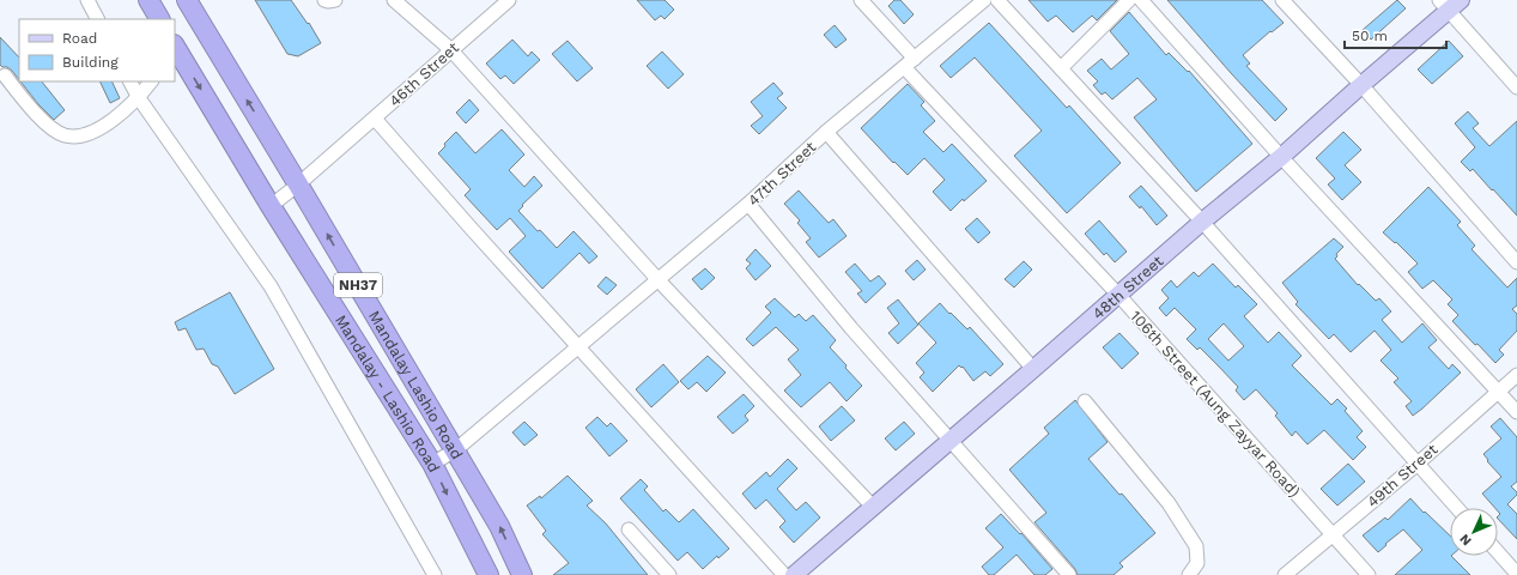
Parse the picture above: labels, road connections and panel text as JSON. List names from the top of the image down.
{
  "streets": {
    "highway": ["NH37", "Mandalay Lashio Road", "Mandalay - Lashio Road"],
    "main road": ["48th Street"],
    "street": [
      "46th Street",
      "47th Street",
      "106th Street (Aung Zayyar Road)",
      "49th Street"
    ]
  },
  "crossings": [
    ["46th Street", "Mandalay Lashio Road"],
    ["46th Street", "Mandalay - Lashio Road"],
    ["47th Street", "Mandalay Lashio Road"],
    ["47th Street", "Mandalay - Lashio Road"],
    ["47th Street", "106th Street (Aung Zayyar Road)"],
    ["48th Street", "106th Street (Aung Zayyar Road)"],
    ["106th Street (Aung Zayyar Road)", "49th Street"]
  ],
  "one_way": ["Mandalay Lashio Road", "Mandalay - Lashio Road"],
  "legend": ["Road", "Building"],
  "scale_bar": "50 m",
  "north": "bottom left"
}
